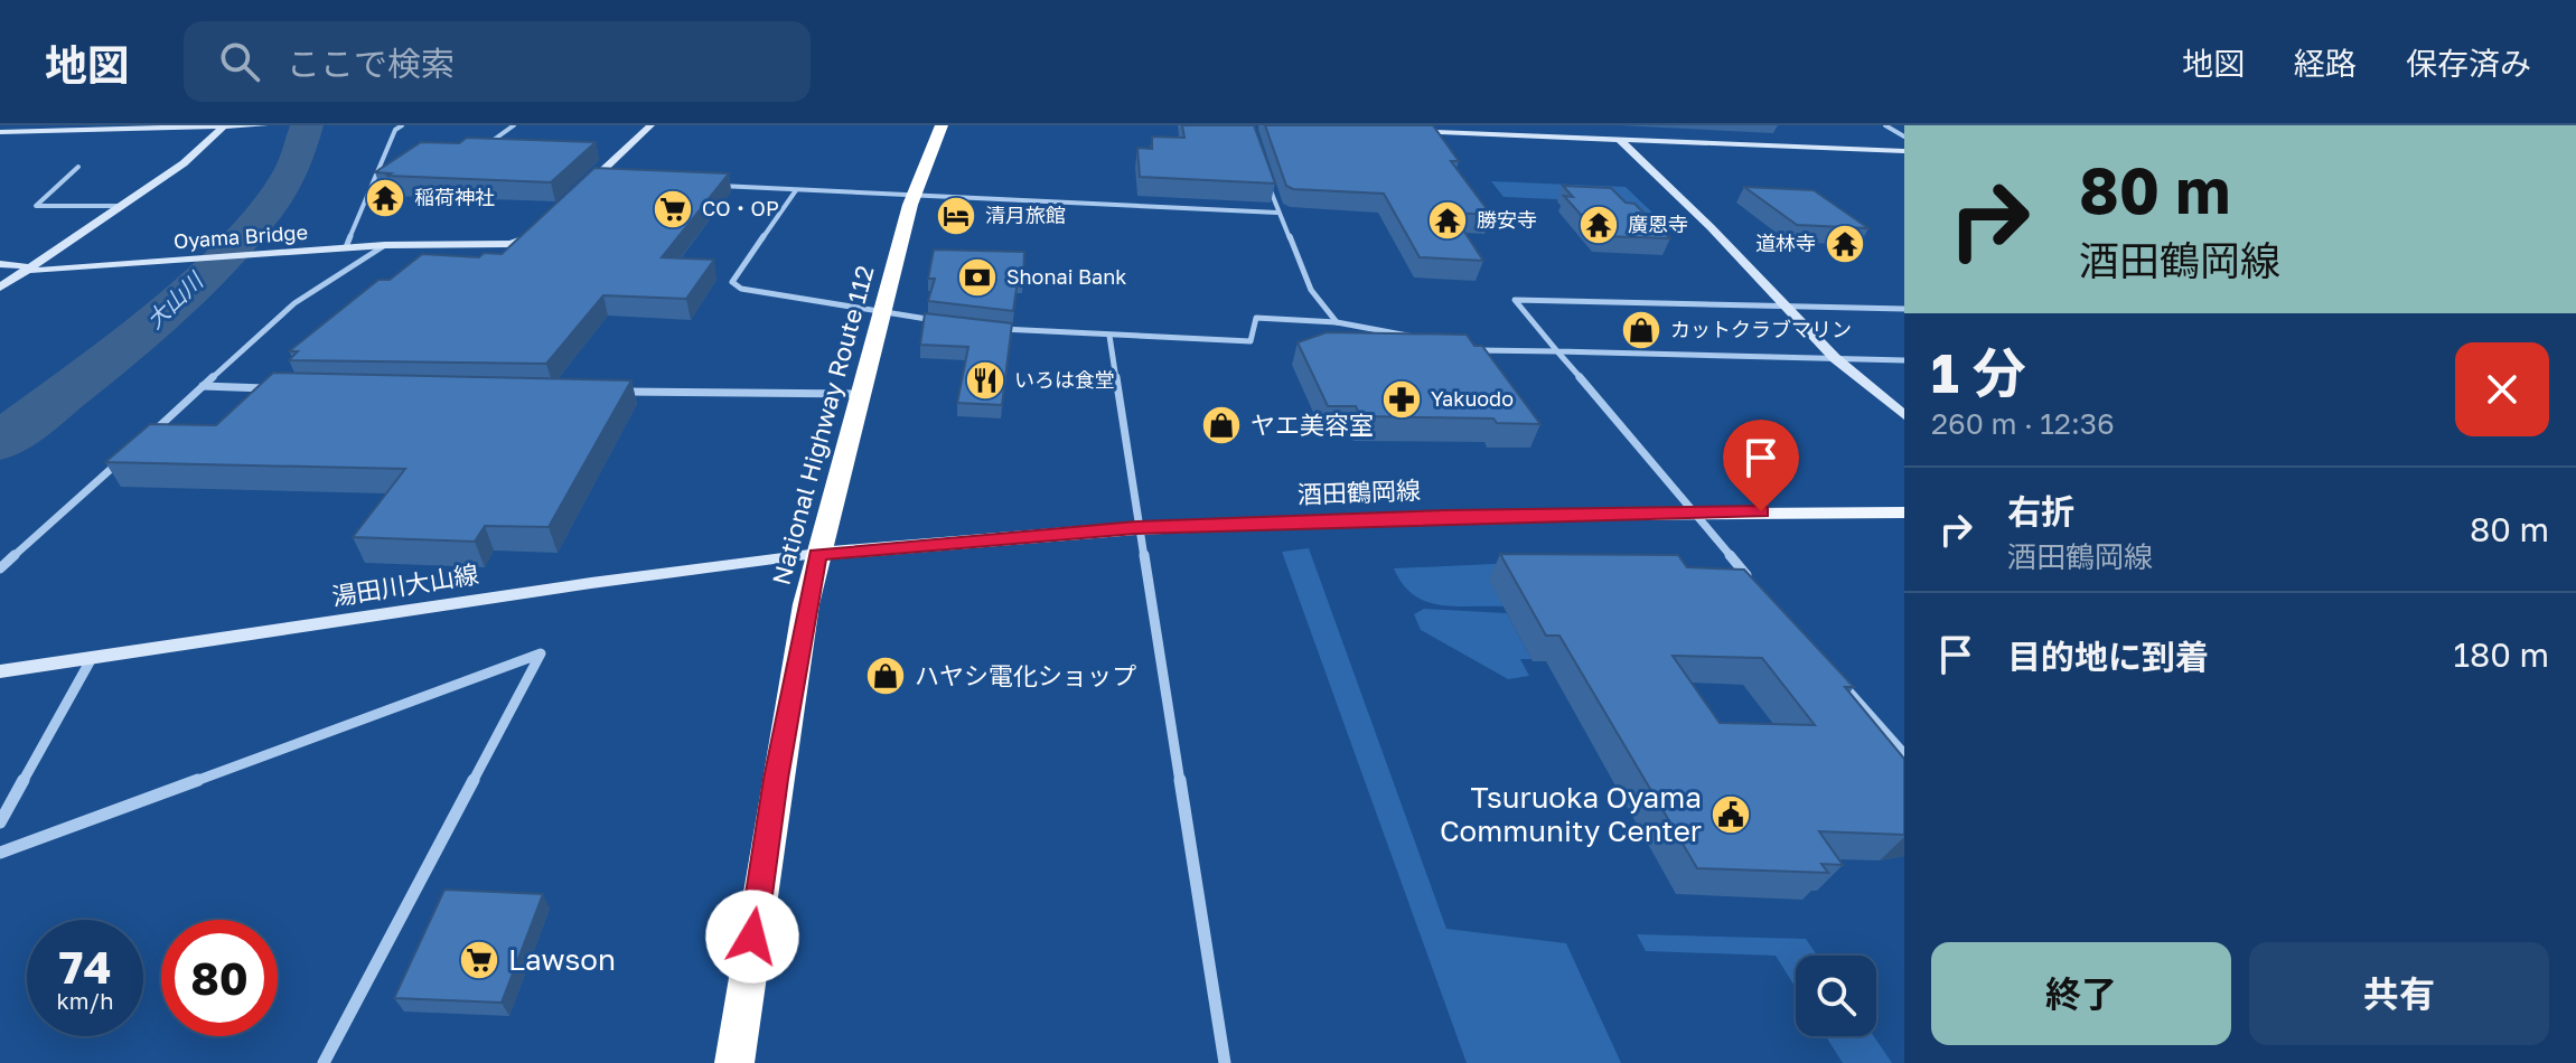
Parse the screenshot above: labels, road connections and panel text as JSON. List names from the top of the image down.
{
  "streets": {
    "highway": ["National Highway Route 112"],
    "main road": ["酒田鶴岡線"],
    "street": ["Oyama Bridge", "湯田川大山線"]
  },
  "crossings": [
    ["National Highway Route 112", "酒田鶴岡線"],
    ["National Highway Route 112", "湯田川大山線"],
    ["酒田鶴岡線", "湯田川大山線"]
  ],
  "water": ["大山川"],
  "places": {
    "temple": [
      "稲荷神社",
      "勝安寺",
      "廣恩寺",
      "道林寺"
    ],
    "supermarket": ["CO・OP", "Lawson"],
    "hotel": ["清月旅館"],
    "bank": ["Shonai Bank"],
    "shop": ["カットクラブマリン", "ヤエ美容室", "ハヤシ電化ショップ"],
    "restaurant": ["いろは食堂"],
    "pharmacy": ["Yakuodo"],
    "public building": ["Tsuruoka Oyama Community Center"]
  },
  "page": {
    "header": "地図",
    "search": "ここで検索",
    "nav": ["地図", "経路", "保存済み"],
    "turn": ["80 m", "酒田鶴岡線"],
    "heading": ["1 分", "260 m · 12:36"],
    "list": [
      {
        "name": "右折",
        "note": "酒田鶴岡線",
        "value": "80 m"
      },
      {
        "name": "目的地に到着",
        "value": "180 m"
      }
    ],
    "speed": "74 km/h",
    "limit": "80",
    "buttons": ["終了", "共有"]
  }
}
